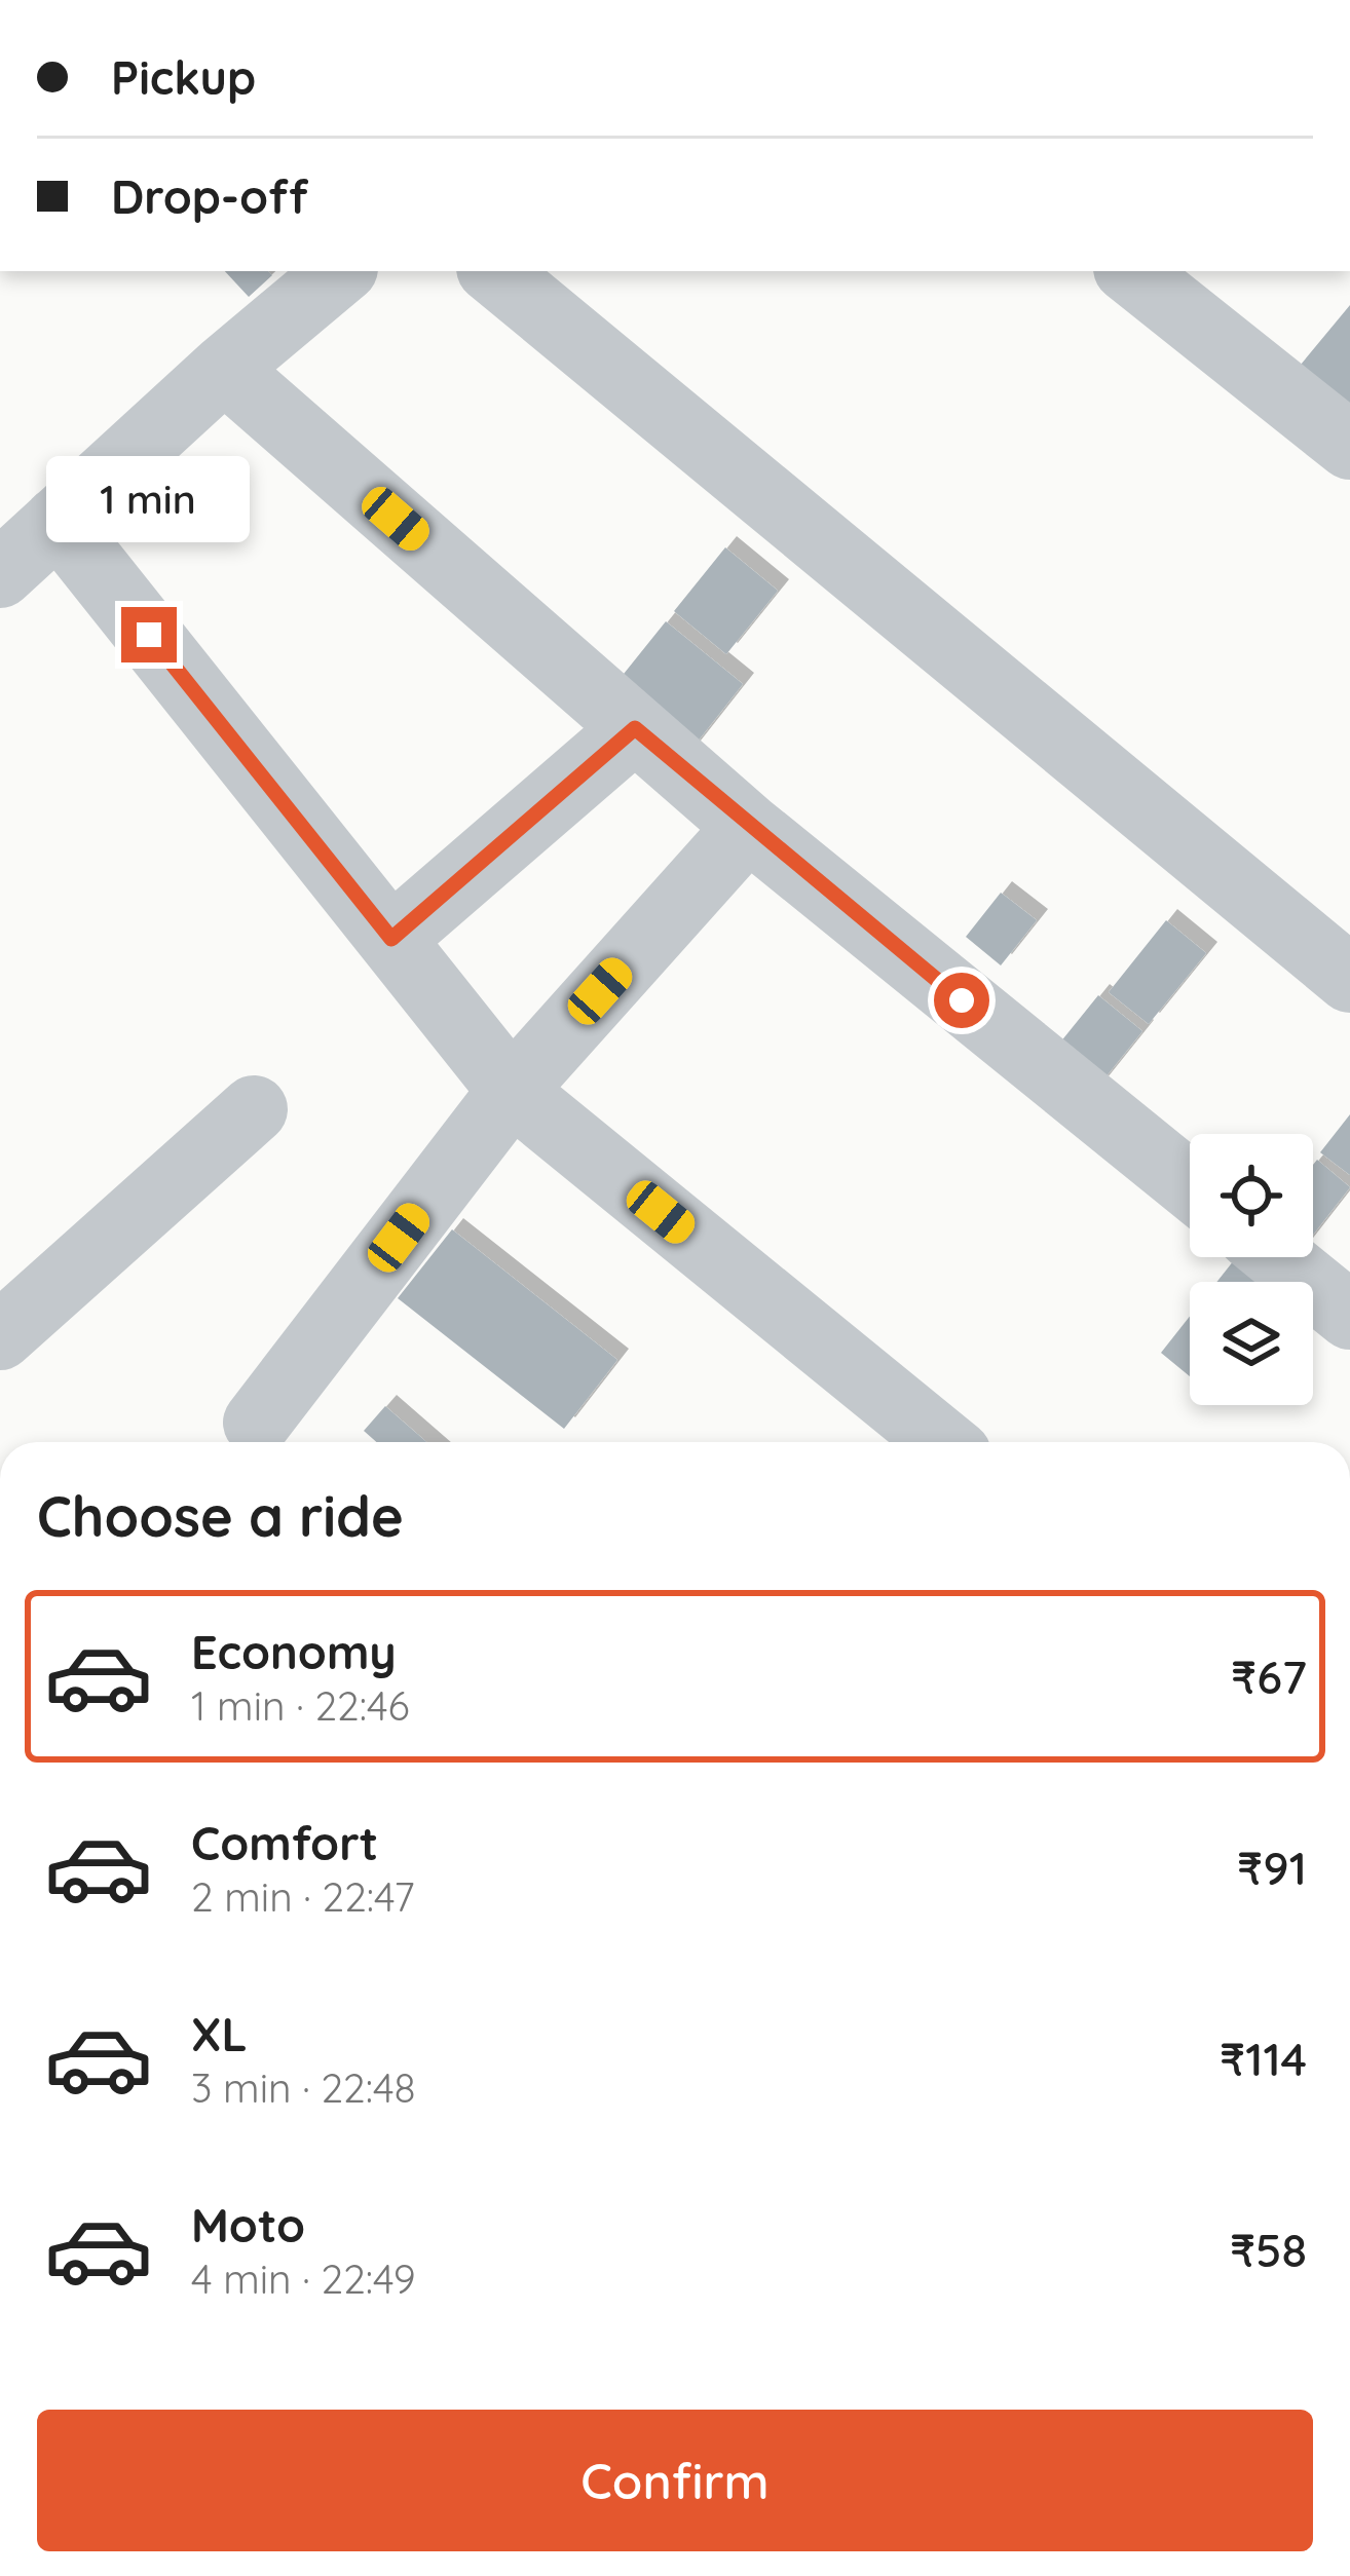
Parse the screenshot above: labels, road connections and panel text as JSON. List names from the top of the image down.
{
  "page": {
    "banner": ["Pickup", "Drop-off"],
    "bubble": "1 min",
    "heading": "Choose a ride",
    "list": [
      {
        "name": "Economy",
        "note": "1 min · 22:46",
        "value": "₹67"
      },
      {
        "name": "Comfort",
        "note": "2 min · 22:47",
        "value": "₹91"
      },
      {
        "name": "XL",
        "note": "3 min · 22:48",
        "value": "₹114"
      },
      {
        "name": "Moto",
        "note": "4 min · 22:49",
        "value": "₹58"
      }
    ],
    "buttons": "Confirm"
  }
}
